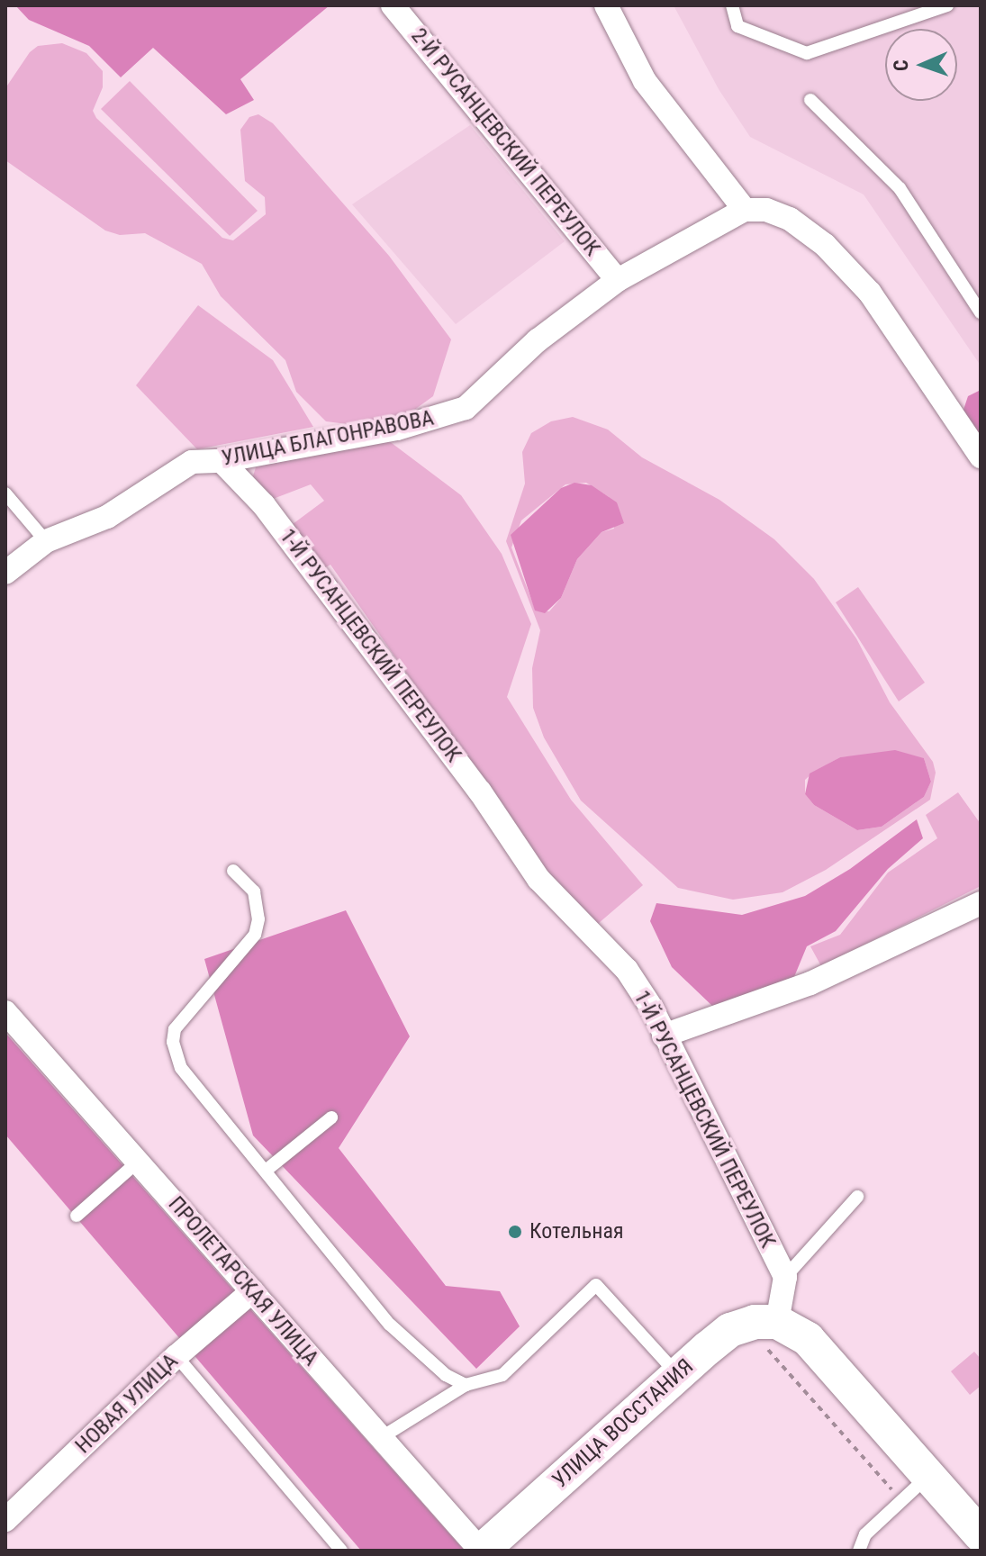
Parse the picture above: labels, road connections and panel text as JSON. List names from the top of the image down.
{
  "streets": {
    "street": [
      "2-Й РУСАНЦЕВСКИЙ ПЕРЕУЛОК",
      "УЛИЦА БЛАГОНРАВОВА",
      "1-Й РУСАНЦЕВСКИЙ ПЕРЕУЛОК",
      "ПРОЛЕТАРСКАЯ УЛИЦА",
      "НОВАЯ УЛИЦА",
      "УЛИЦА ВОССТАНИЯ"
    ]
  },
  "crossings": [
    ["2-Й РУСАНЦЕВСКИЙ ПЕРЕУЛОК", "УЛИЦА БЛАГОНРАВОВА"],
    ["УЛИЦА БЛАГОНРАВОВА", "1-Й РУСАНЦЕВСКИЙ ПЕРЕУЛОК"],
    ["ПРОЛЕТАРСКАЯ УЛИЦА", "НОВАЯ УЛИЦА"],
    ["ПРОЛЕТАРСКАЯ УЛИЦА", "УЛИЦА ВОССТАНИЯ"]
  ],
  "places": ["Котельная"],
  "north": "left"
}
